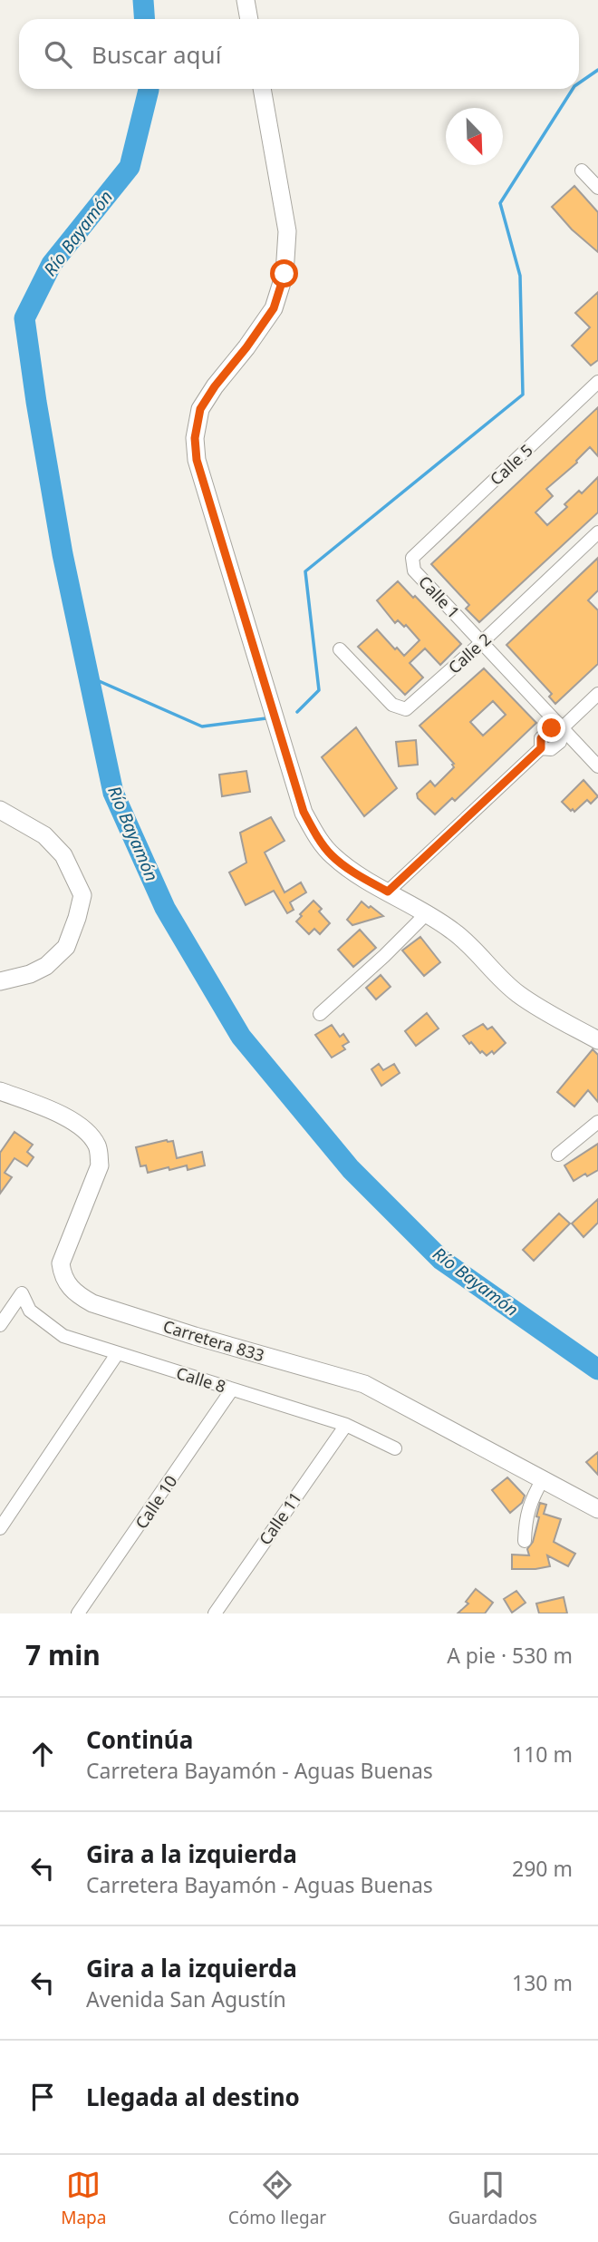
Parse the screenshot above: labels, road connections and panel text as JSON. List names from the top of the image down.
{
  "streets": {
    "street": [
      "Calle 5",
      "Calle 1",
      "Calle 2",
      "Carretera 833",
      "Calle 8",
      "Calle 10",
      "Calle 11"
    ]
  },
  "crossings": [
    ["Calle 5", "Calle 1"],
    ["Calle 1", "Calle 2"],
    ["Calle 8", "Calle 10"],
    ["Calle 8", "Calle 11"]
  ],
  "water": ["Río Bayamón"],
  "north": "bottom right",
  "page": {
    "search": "Buscar aquí",
    "heading": ["7 min", "A pie · 530 m"],
    "list": [
      ["Continúa", "Carretera Bayamón - Aguas Buenas", "110 m"],
      ["Gira a la izquierda", "Carretera Bayamón - Aguas Buenas", "290 m"],
      ["Gira a la izquierda", "Avenida San Agustín", "130 m"],
      "Llegada al destino"
    ],
    "nav": ["Mapa", "Cómo llegar", "Guardados"]
  }
}
